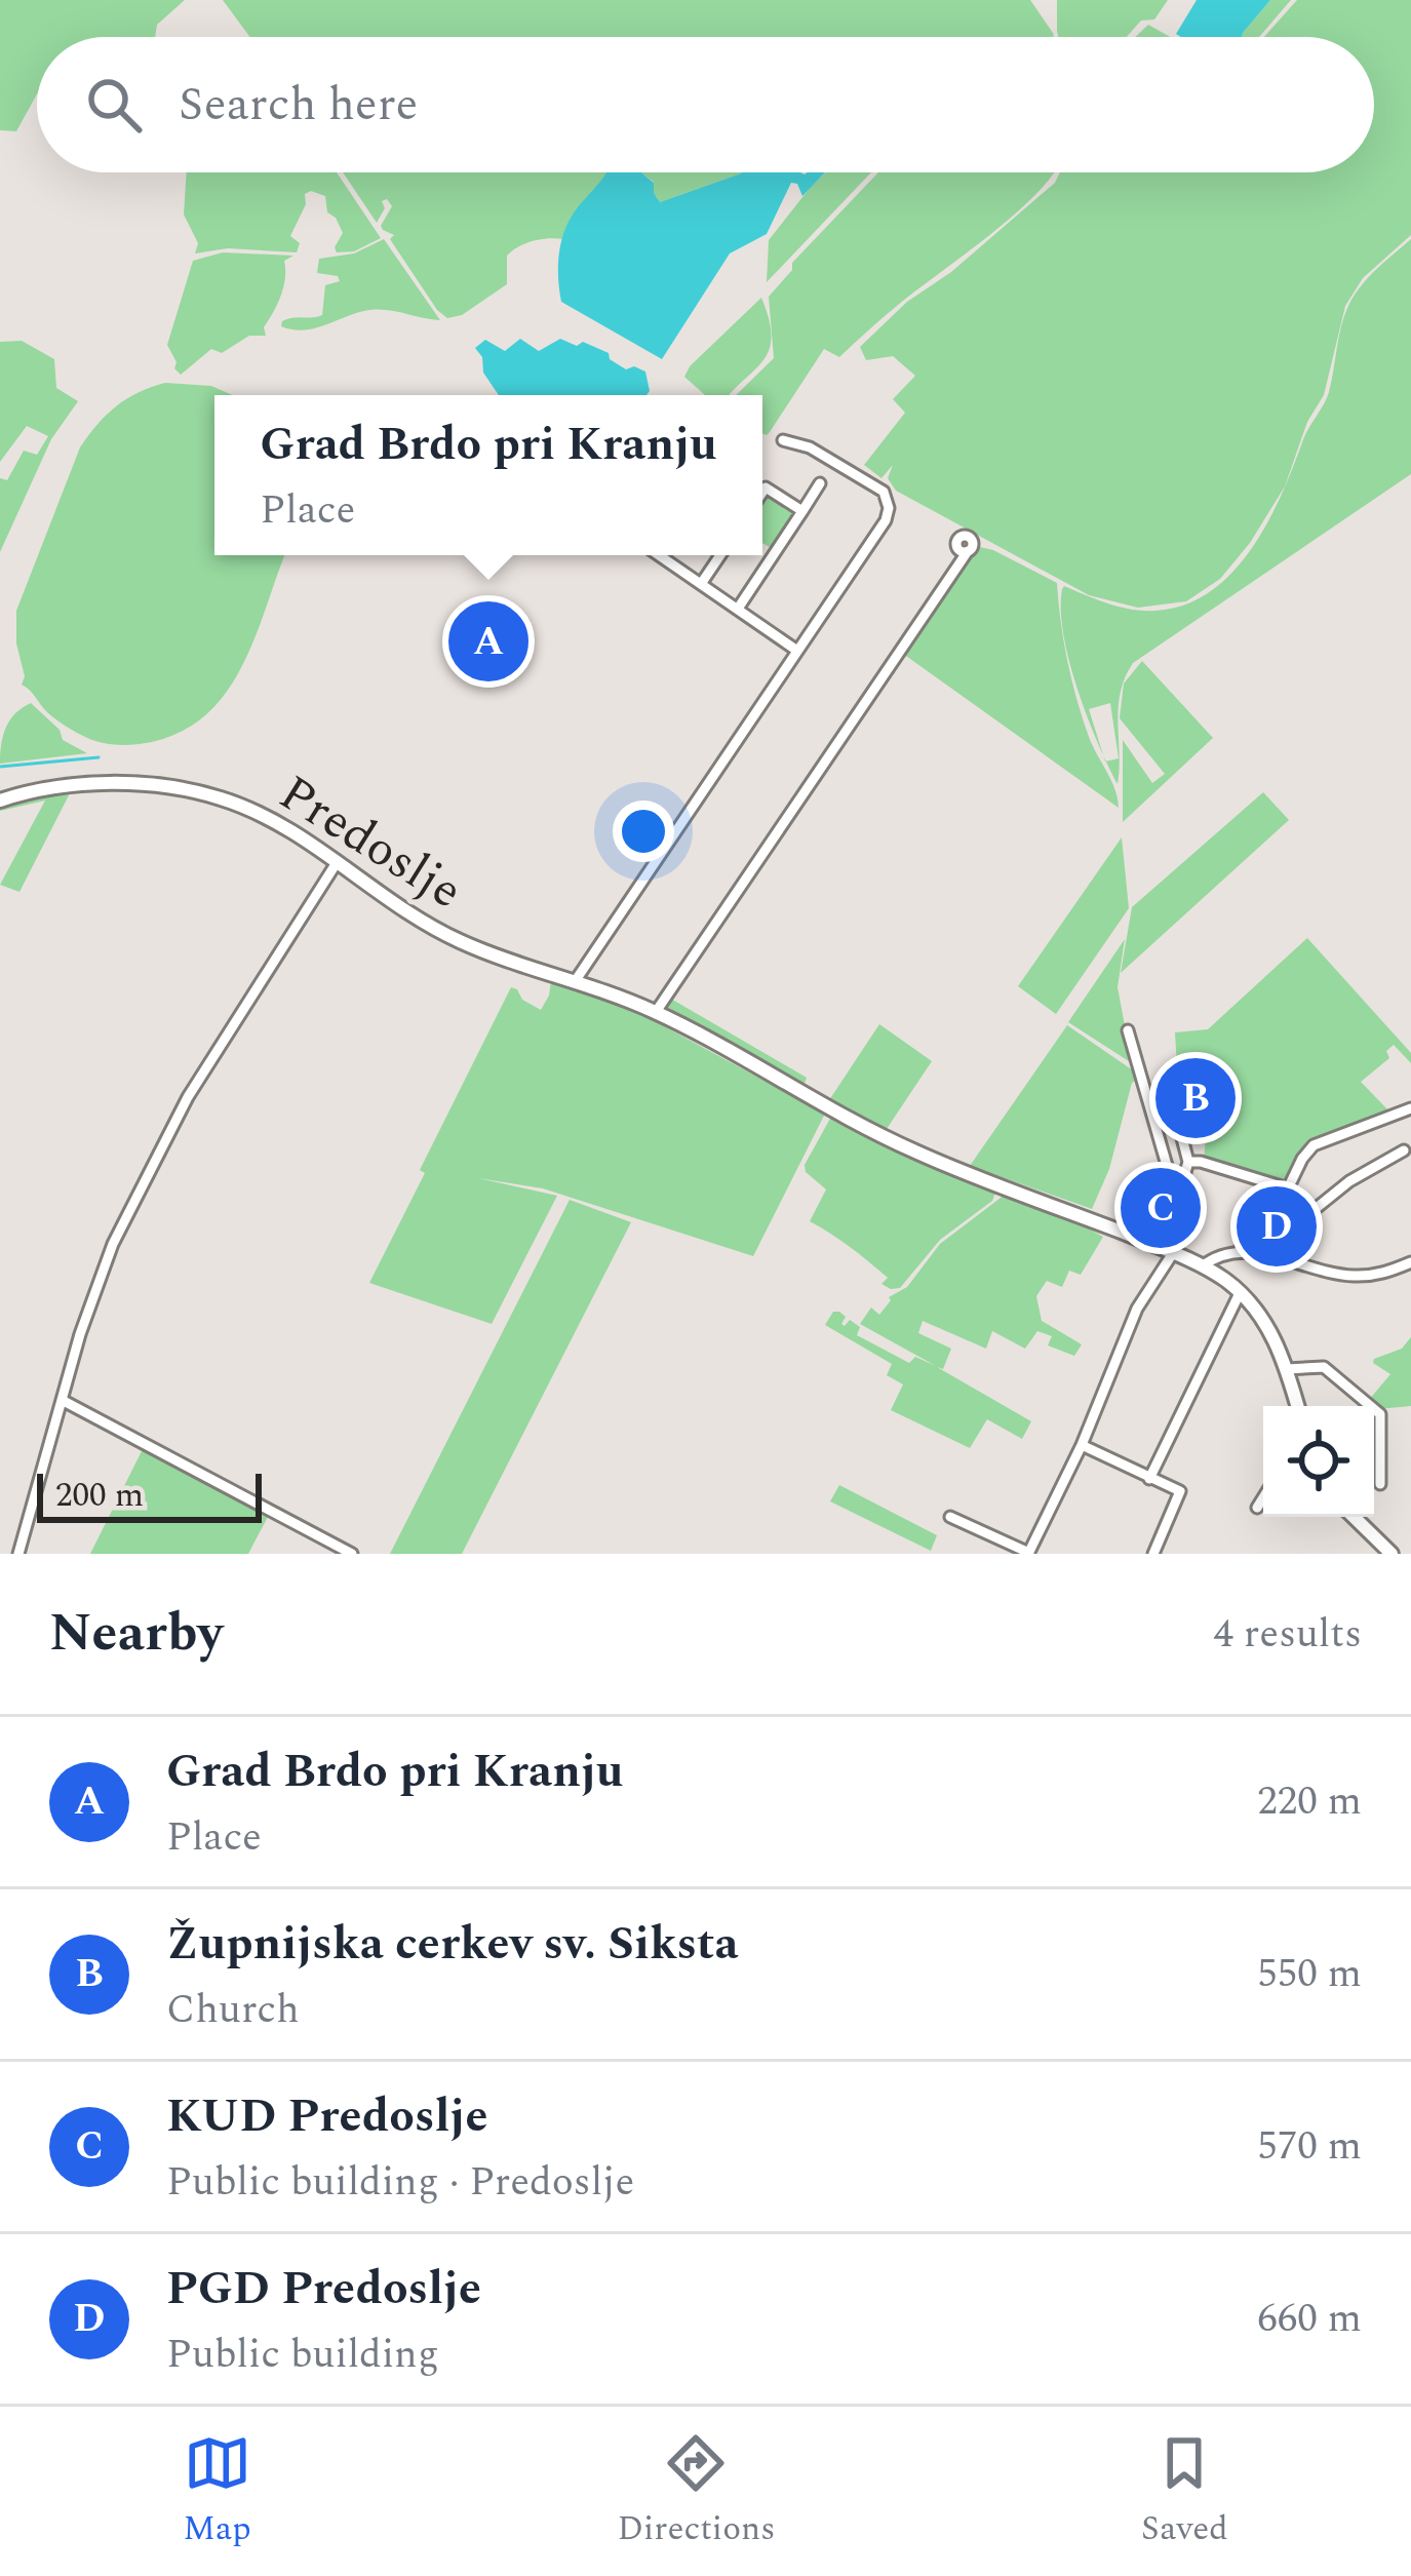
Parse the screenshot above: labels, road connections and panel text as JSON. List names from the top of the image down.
{
  "streets": {
    "street": ["Predoslje"]
  },
  "scale_bar": "200 m",
  "page": {
    "search": "Search here",
    "popup": ["Grad Brdo pri Kranju", "Place"],
    "pins": [
      "A",
      "B",
      "C",
      "D"
    ],
    "scale": "200 m",
    "heading": ["Nearby", "4 results"],
    "list": [
      {
        "mark": "A",
        "name": "Grad Brdo pri Kranju",
        "note": "Place",
        "value": "220 m"
      },
      {
        "mark": "B",
        "name": "Župnijska cerkev sv. Siksta",
        "note": "Church",
        "value": "550 m"
      },
      {
        "mark": "C",
        "name": "KUD Predoslje",
        "note": "Public building · Predoslje",
        "value": "570 m"
      },
      {
        "mark": "D",
        "name": "PGD Predoslje",
        "note": "Public building",
        "value": "660 m"
      }
    ],
    "nav": ["Map", "Directions", "Saved"]
  }
}
